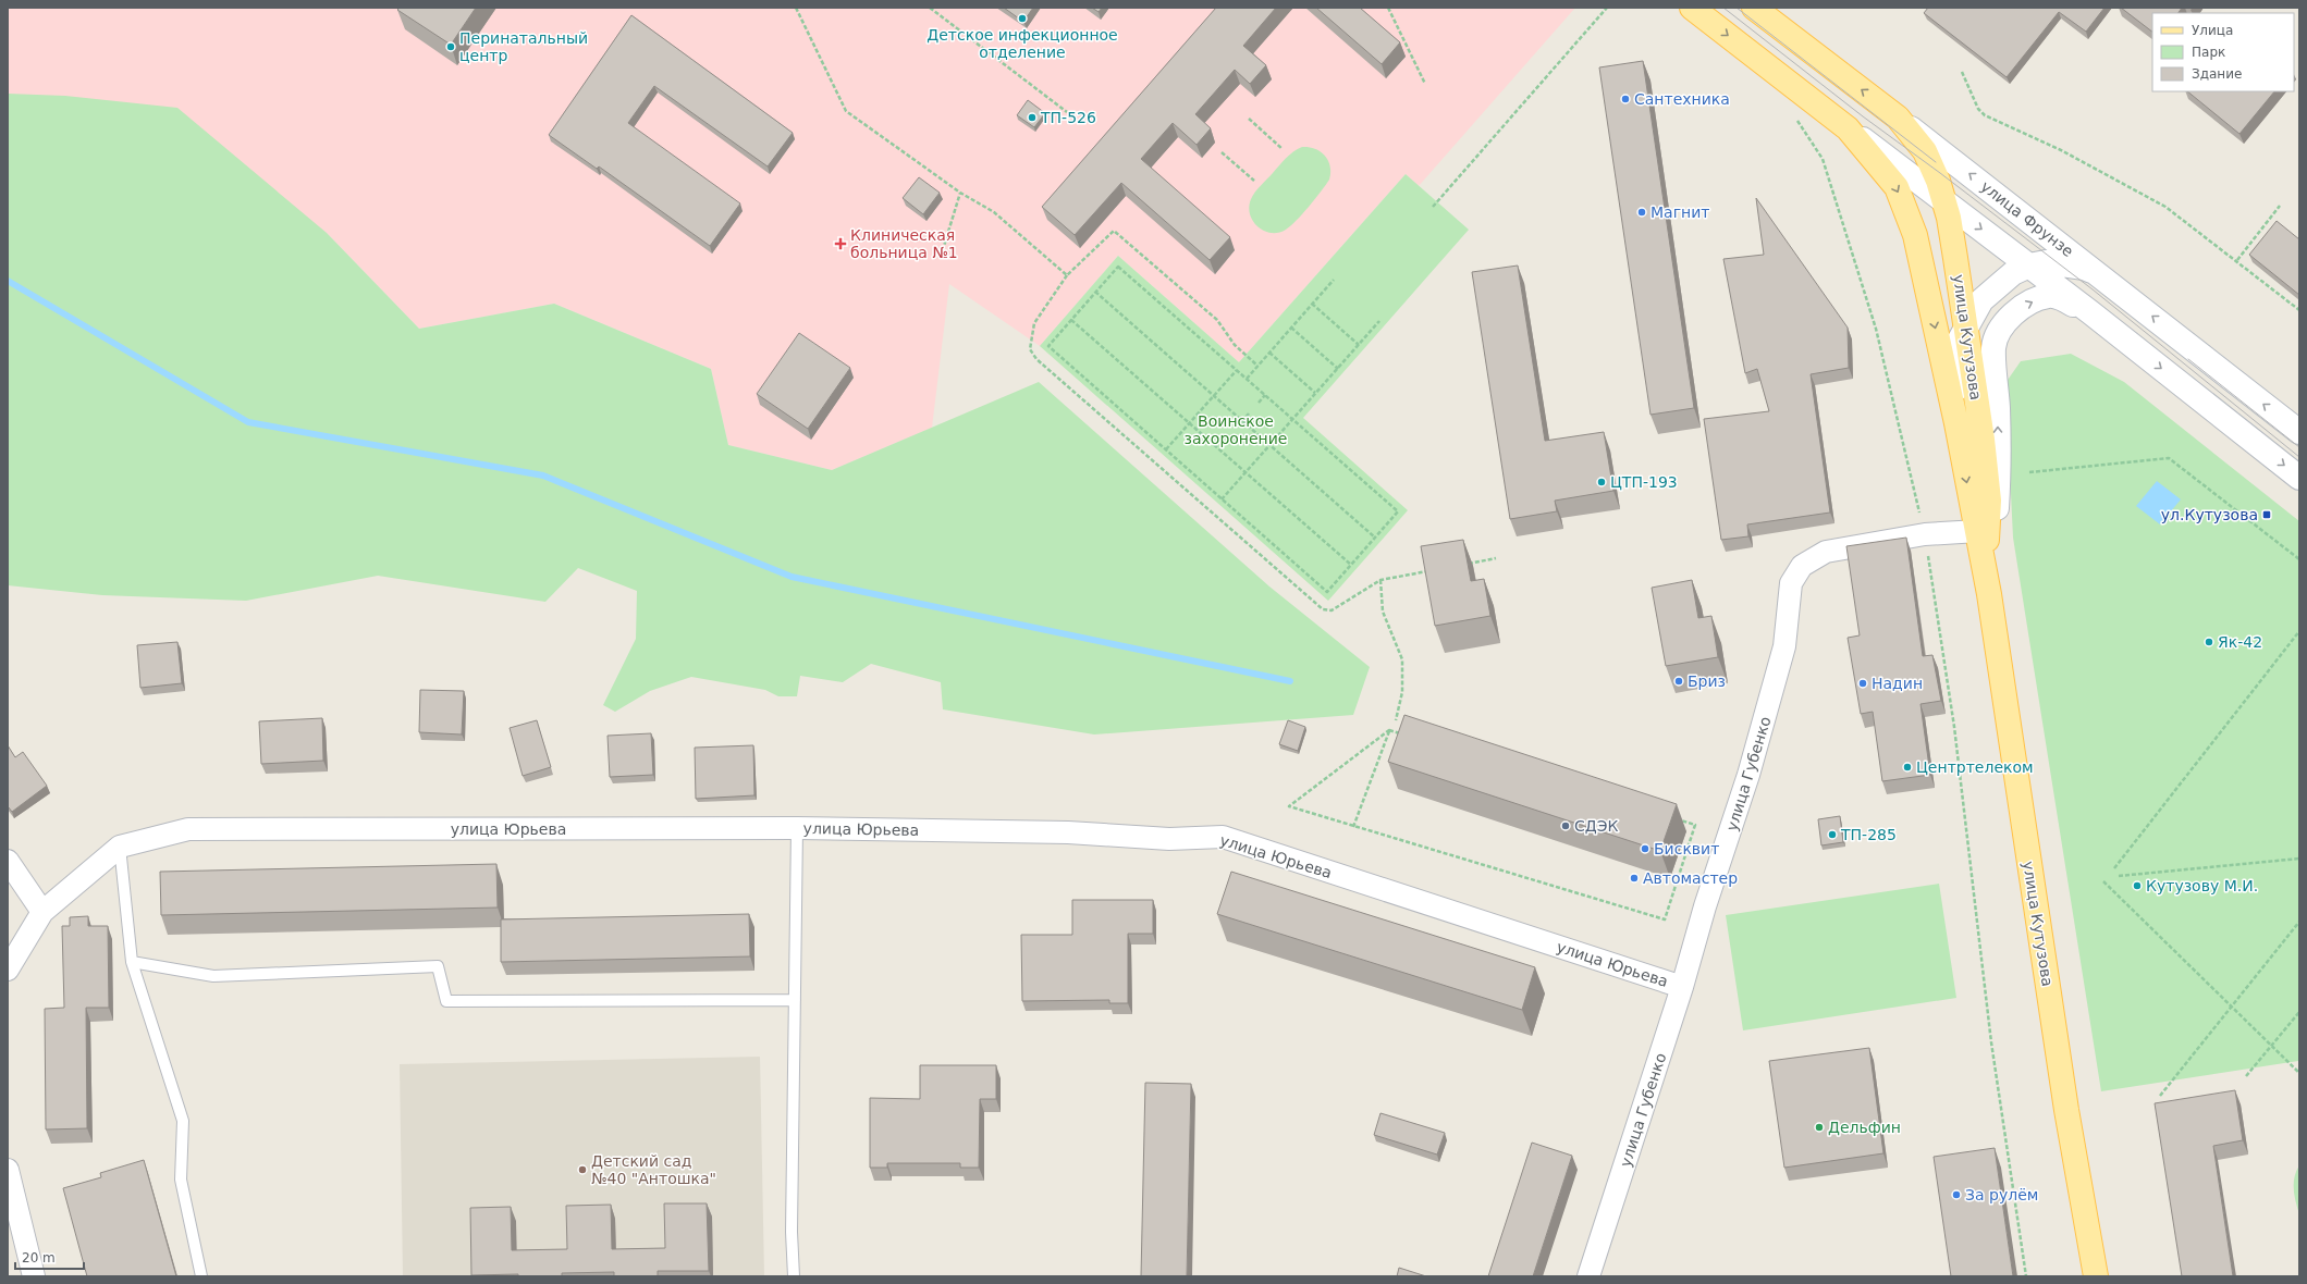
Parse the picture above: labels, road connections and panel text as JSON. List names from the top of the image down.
{
  "streets": {
    "main road": ["улица Фрунзе", "улица Кутузова"],
    "street": ["улица Губенко", "улица Юрьева"]
  },
  "crossings": [
    ["улица Фрунзе", "улица Кутузова"],
    ["улица Кутузова", "улица Губенко"],
    ["улица Губенко", "улица Юрьева"]
  ],
  "parks": ["Воинское захоронение"],
  "places": {
    "other": [
      "Детское инфекционное отделение",
      "Перинатальный центр",
      "Сантехника",
      "ТП-526",
      "Магнит",
      "ЦТП-193",
      "Як-42",
      "Бриз",
      "Надин",
      "Центртелеком",
      "СДЭК",
      "ТП-285",
      "Бисквит",
      "Автомастер",
      "Кутузову М.И.",
      "Дельфин",
      "Детский сад №40 \"Антошка\"",
      "За рулём"
    ],
    "health": ["Клиническая больница №1"],
    "transit": ["ул.Кутузова"]
  },
  "legend": ["Улица", "Парк", "Здание"],
  "scale_bar": "20 m"
}
